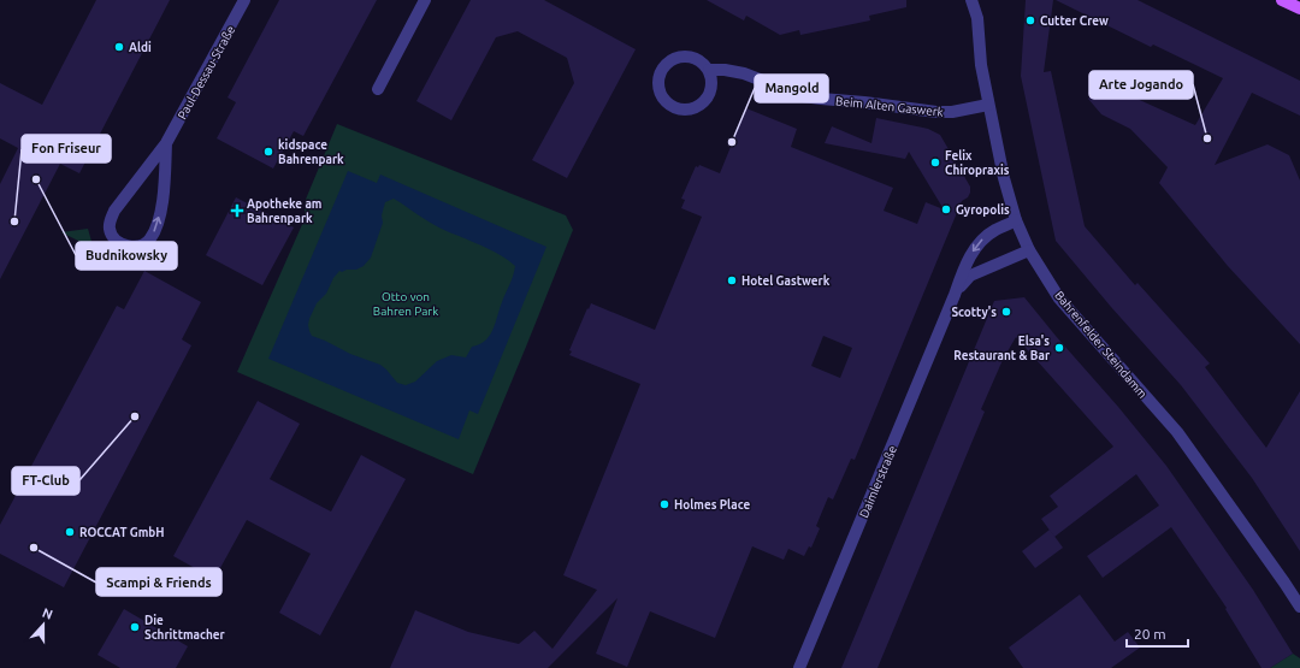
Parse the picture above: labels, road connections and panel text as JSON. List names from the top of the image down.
{
  "streets": {
    "street": [
      "Paul-Dessau-Straße",
      "Beim Alten Gaswerk",
      "Bahrenfelder Steindamm",
      "Daimlerstraße"
    ]
  },
  "crossings": [
    ["Beim Alten Gaswerk", "Bahrenfelder Steindamm"],
    ["Bahrenfelder Steindamm", "Daimlerstraße"]
  ],
  "parks": ["Otto von Bahren Park"],
  "places": {
    "other": [
      "Cutter Crew",
      "Aldi",
      "Arte Jogando",
      "Mangold",
      "kidspace Bahrenpark",
      "Felix Chiropraxis",
      "Budnikowsky",
      "Gyropolis",
      "Fon Friseur",
      "Hotel Gastwerk",
      "Scotty's",
      "Elsa's Restaurant & Bar",
      "FT-Club",
      "Holmes Place",
      "ROCCAT GmbH",
      "Scampi & Friends",
      "Die Schrittmacher"
    ],
    "health": ["Apotheke am Bahrenpark"]
  },
  "scale_bar": "20 m",
  "north": "top"
}
